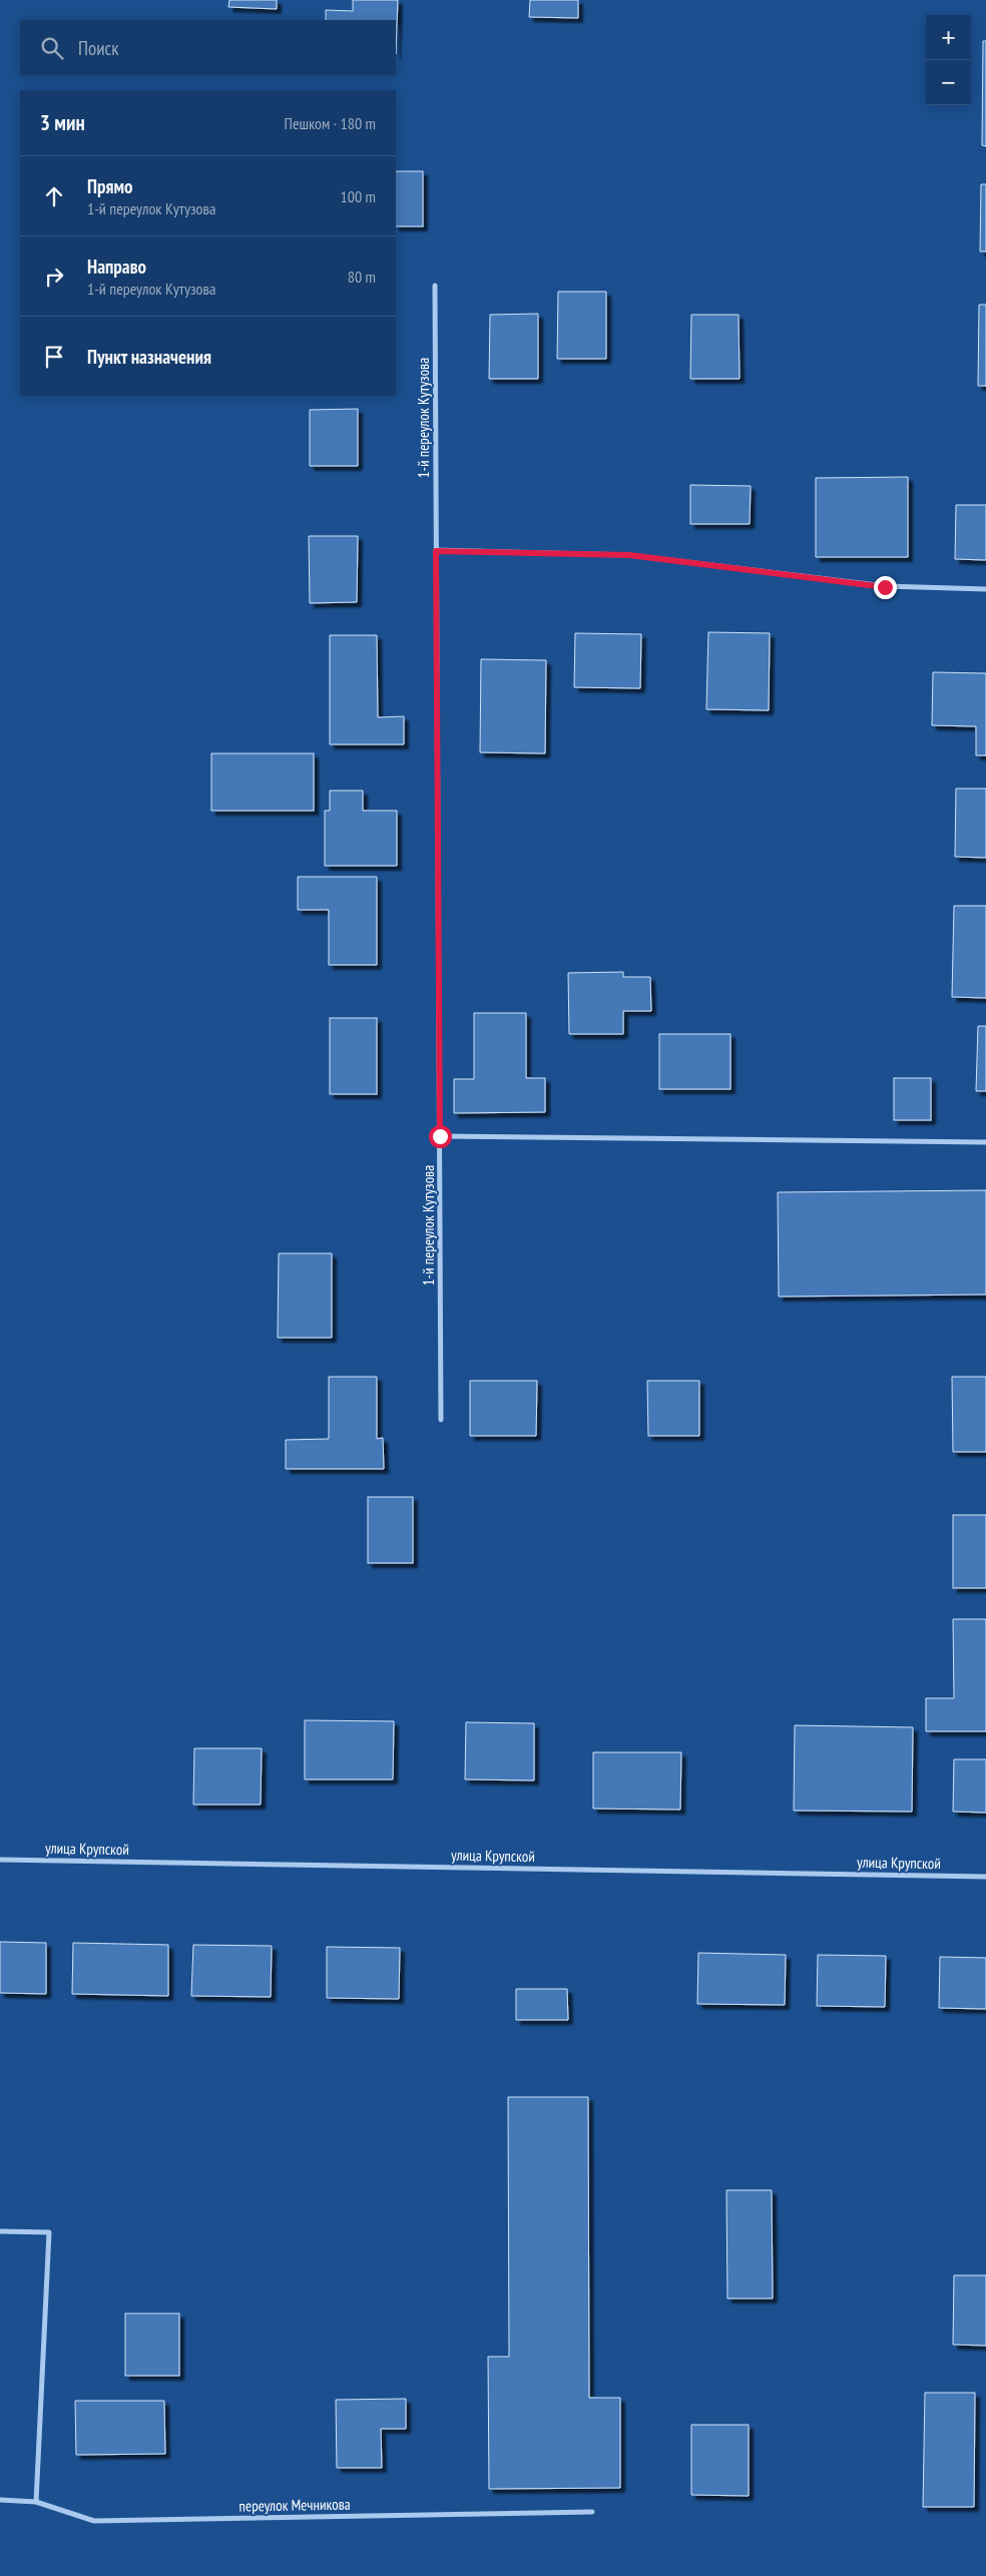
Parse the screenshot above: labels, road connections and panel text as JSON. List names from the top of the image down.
{
  "streets": {
    "street": ["1-й переулок Кутузова", "улица Крупской", "переулок Мечникова"]
  },
  "page": {
    "map_buttons": ["+", "−"],
    "search": "Поиск",
    "heading": ["3 мин", "Пешком · 180 m"],
    "list": [
      ["Прямо", "1-й переулок Кутузова", "100 m"],
      ["Направо", "1-й переулок Кутузова", "80 m"],
      "Пункт назначения"
    ]
  }
}
